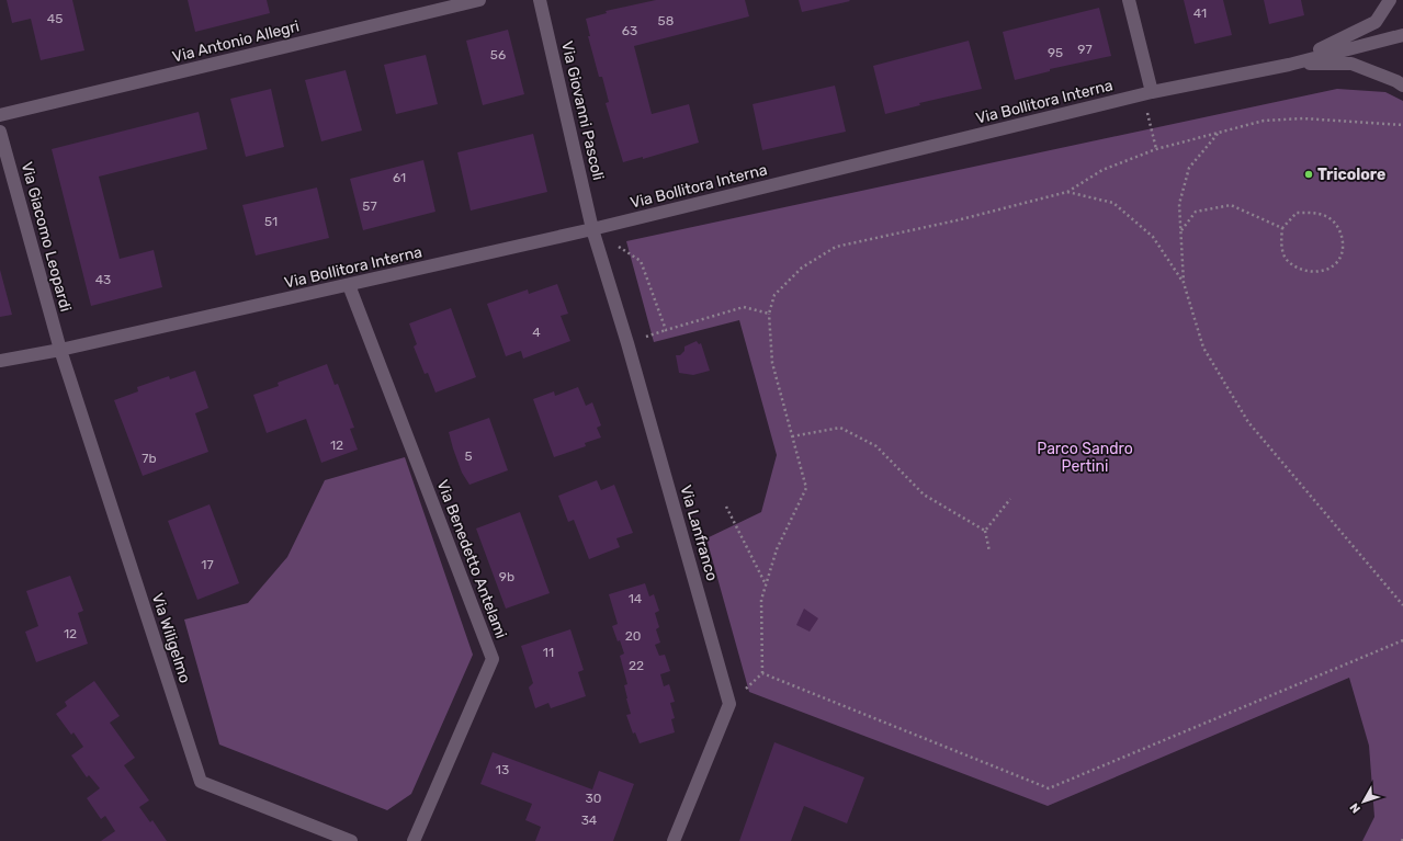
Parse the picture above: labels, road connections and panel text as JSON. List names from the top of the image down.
{
  "streets": {
    "street": [
      "Via Antonio Allegri",
      "Via Bollitora Interna",
      "Via Giovanni Pascoli",
      "Via Giacomo Leopardi",
      "Via Lanfranco",
      "Via Benedetto Antelami",
      "Via Wiligelmo"
    ]
  },
  "crossings": [
    ["Via Bollitora Interna", "Via Giovanni Pascoli"],
    ["Via Bollitora Interna", "Via Giacomo Leopardi"],
    ["Via Bollitora Interna", "Via Lanfranco"],
    ["Via Bollitora Interna", "Via Benedetto Antelami"],
    ["Via Bollitora Interna", "Via Wiligelmo"],
    ["Via Giovanni Pascoli", "Via Lanfranco"],
    ["Via Giacomo Leopardi", "Via Wiligelmo"]
  ],
  "parks": ["Parco Sandro Pertini"],
  "places": ["Tricolore"],
  "house_numbers": [
    "41",
    "45",
    "58",
    "63",
    "97",
    "95",
    "56",
    "61",
    "57",
    "51",
    "43",
    "4",
    "12",
    "5",
    "7b",
    "17",
    "9b",
    "14",
    "12",
    "20",
    "11",
    "22",
    "13",
    "30",
    "34"
  ],
  "north": "bottom left"
}
